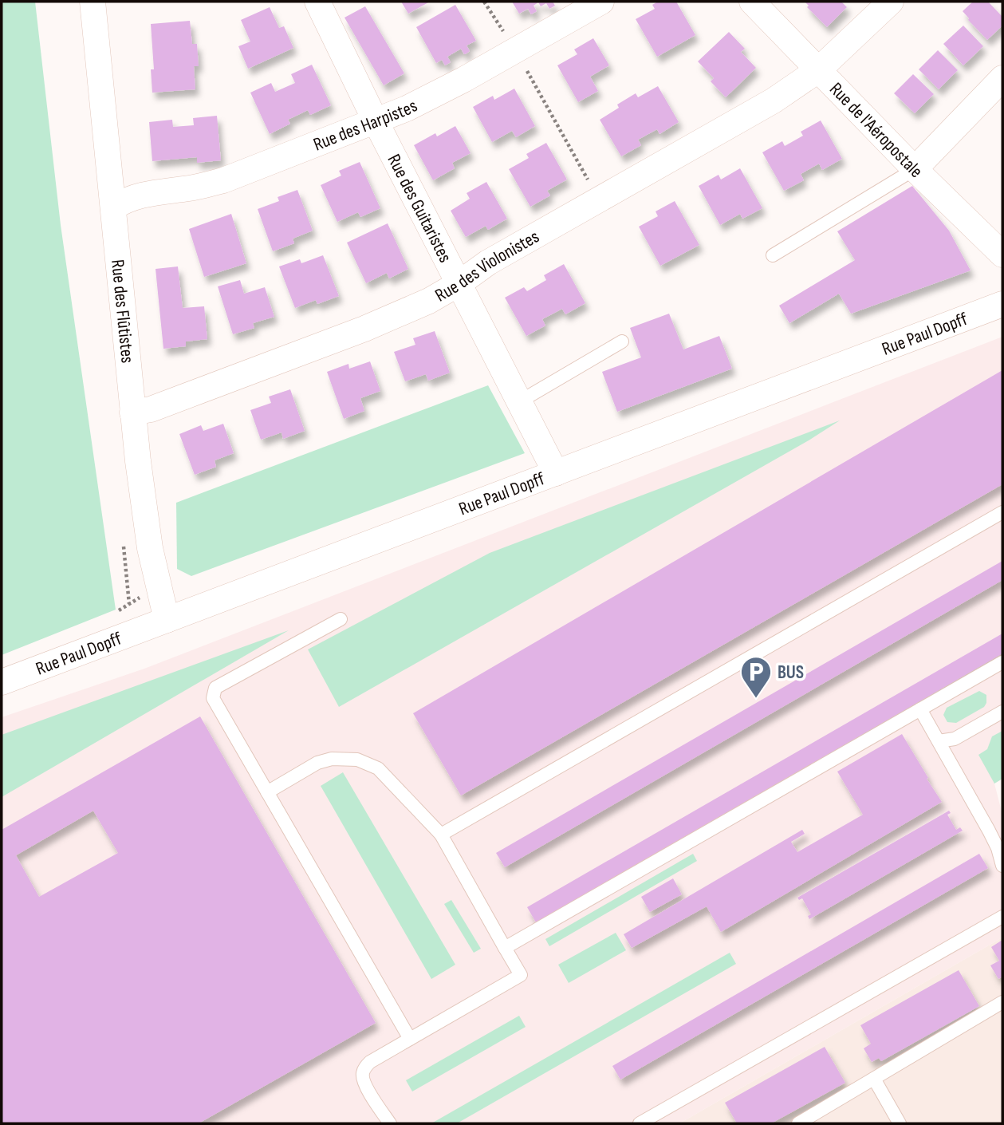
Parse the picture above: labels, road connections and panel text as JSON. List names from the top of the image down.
{
  "streets": {
    "street": [
      "Rue des Harpistes",
      "Rue de l'Aéropostale",
      "Rue des Guitaristes",
      "Rue des Violonistes",
      "Rue des Flûtistes",
      "Rue Paul Dopff"
    ]
  },
  "crossings": [
    ["Rue des Harpistes", "Rue des Guitaristes"],
    ["Rue des Harpistes", "Rue des Flûtistes"],
    ["Rue de l'Aéropostale", "Rue des Violonistes"],
    ["Rue des Guitaristes", "Rue des Violonistes"],
    ["Rue des Guitaristes", "Rue Paul Dopff"],
    ["Rue des Violonistes", "Rue des Flûtistes"],
    ["Rue des Flûtistes", "Rue Paul Dopff"]
  ],
  "places": {
    "parking": ["BUS"]
  }
}
